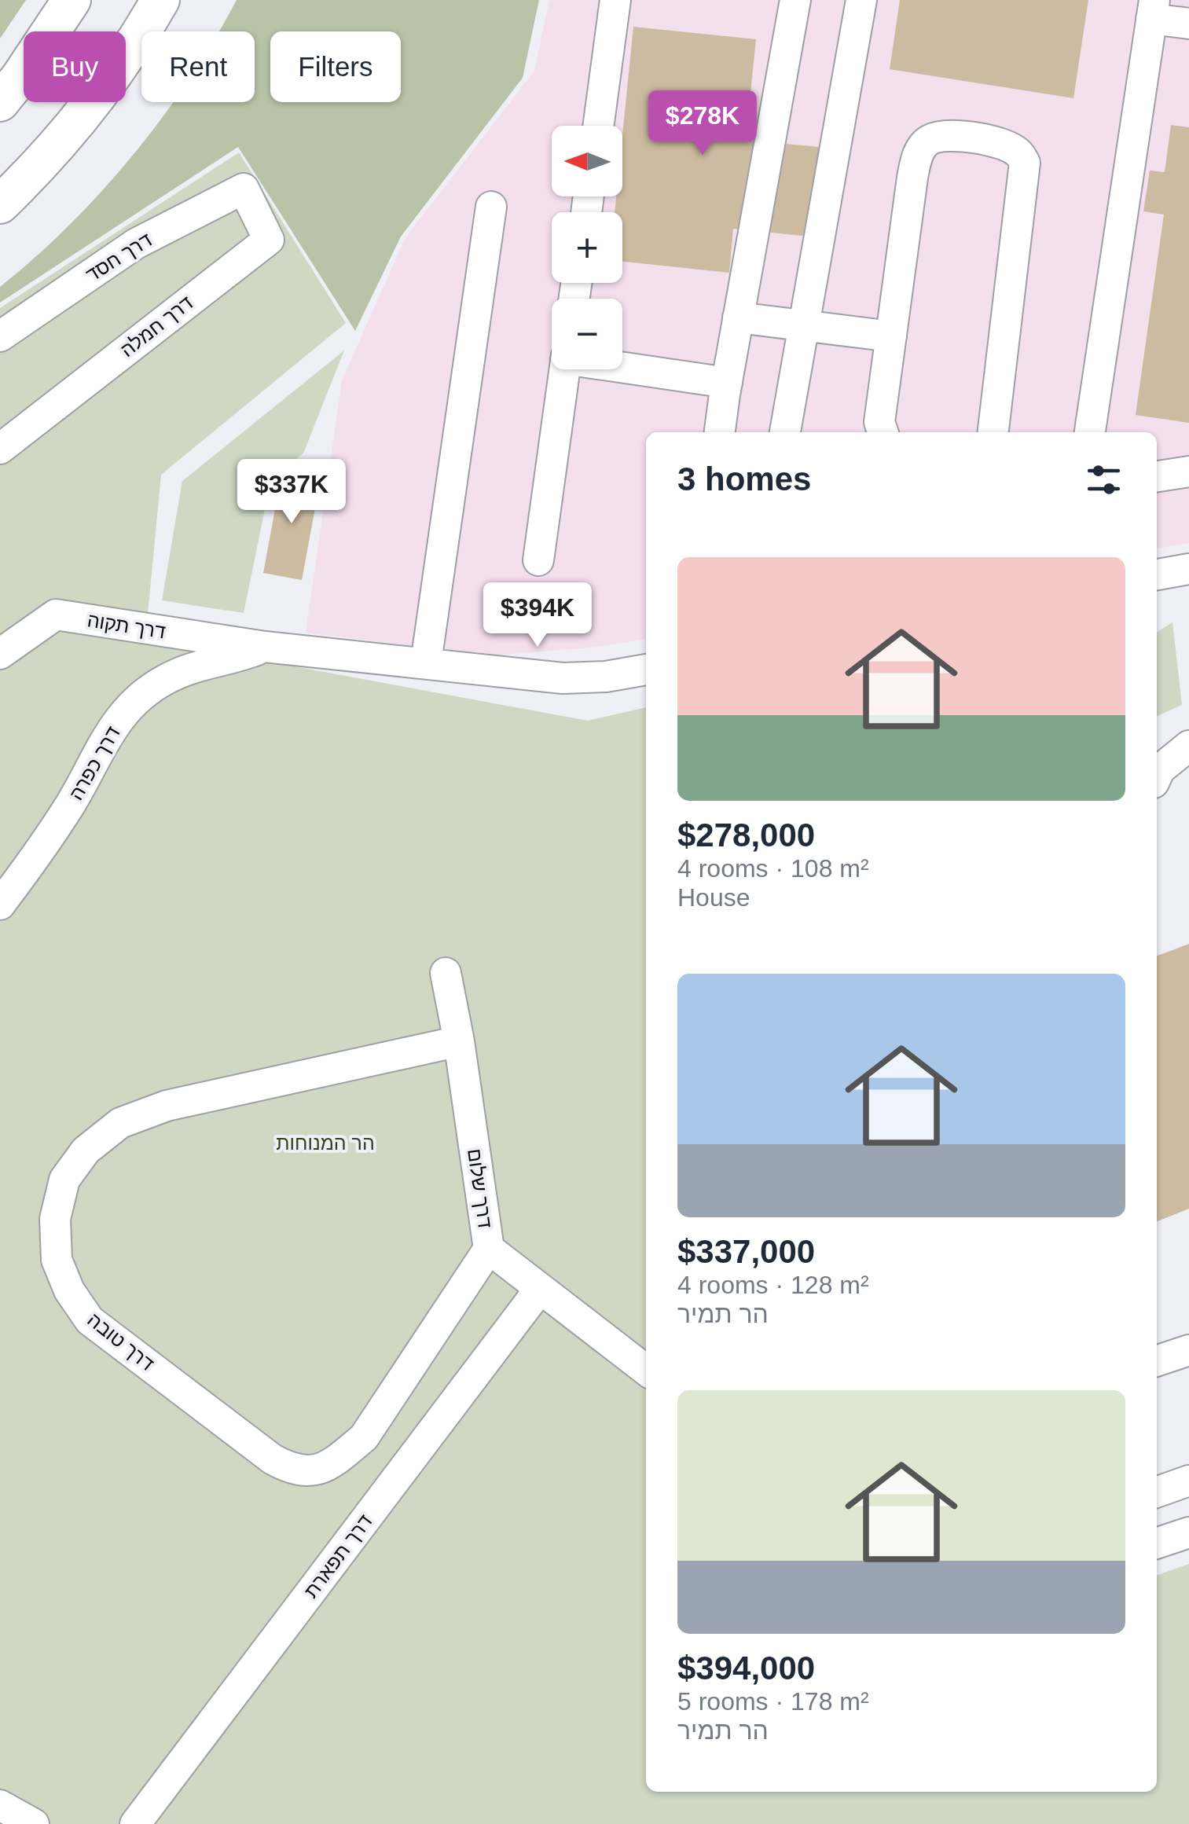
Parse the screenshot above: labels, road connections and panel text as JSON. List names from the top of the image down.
{
  "streets": {
    "street": [
      "דרך חסד",
      "דרך חמלה",
      "דרך תקוה",
      "דרך כפרה",
      "דרך שלום",
      "דרך טובה",
      "דרך תפארת"
    ]
  },
  "crossings": [
    ["דרך חסד", "דרך חמלה"],
    ["דרך תקוה", "דרך כפרה"],
    ["דרך שלום", "דרך טובה"],
    ["דרך שלום", "דרך תפארת"]
  ],
  "parks": ["הר המנוחות"],
  "north": "left",
  "page": {
    "chip": ["Buy", "Rent", "Filters"],
    "price": ["$278K", "$337K", "$394K"],
    "map_buttons": ["+", "−"],
    "heading": "3 homes",
    "list": [
      {
        "name": "$278,000",
        "note": "4 rooms · 108 m² · House"
      },
      {
        "name": "$337,000",
        "note": "4 rooms · 128 m² · הר תמיר"
      },
      {
        "name": "$394,000",
        "note": "5 rooms · 178 m² · הר תמיר"
      }
    ]
  }
}
